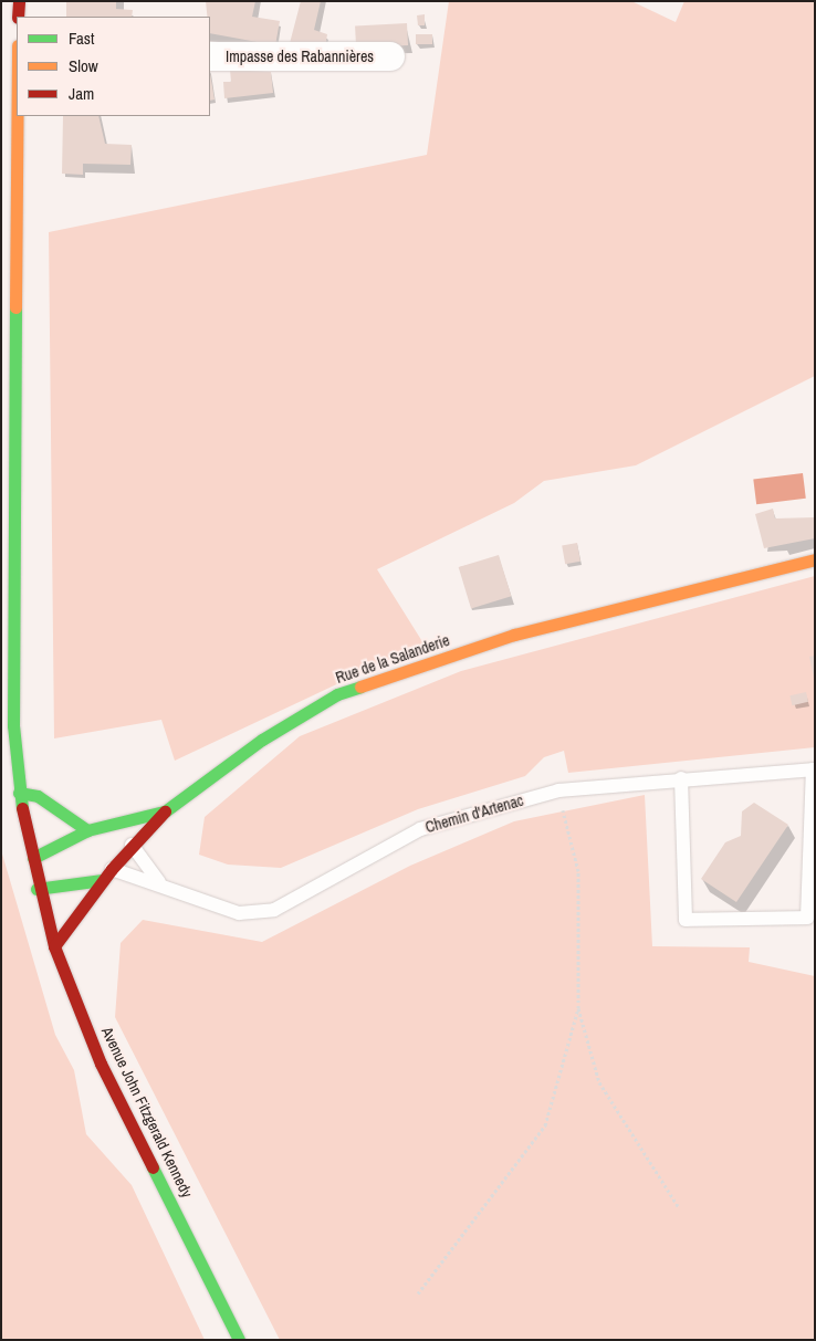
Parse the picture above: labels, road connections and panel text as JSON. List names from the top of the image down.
{
  "streets": {
    "main road": ["Rue de la Salanderie", "Avenue John Fitzgerald Kennedy"],
    "street": ["Impasse des Rabannières"],
    "lane": ["Chemin d'Artenac"]
  },
  "legend": ["Fast", "Slow", "Jam"]
}
